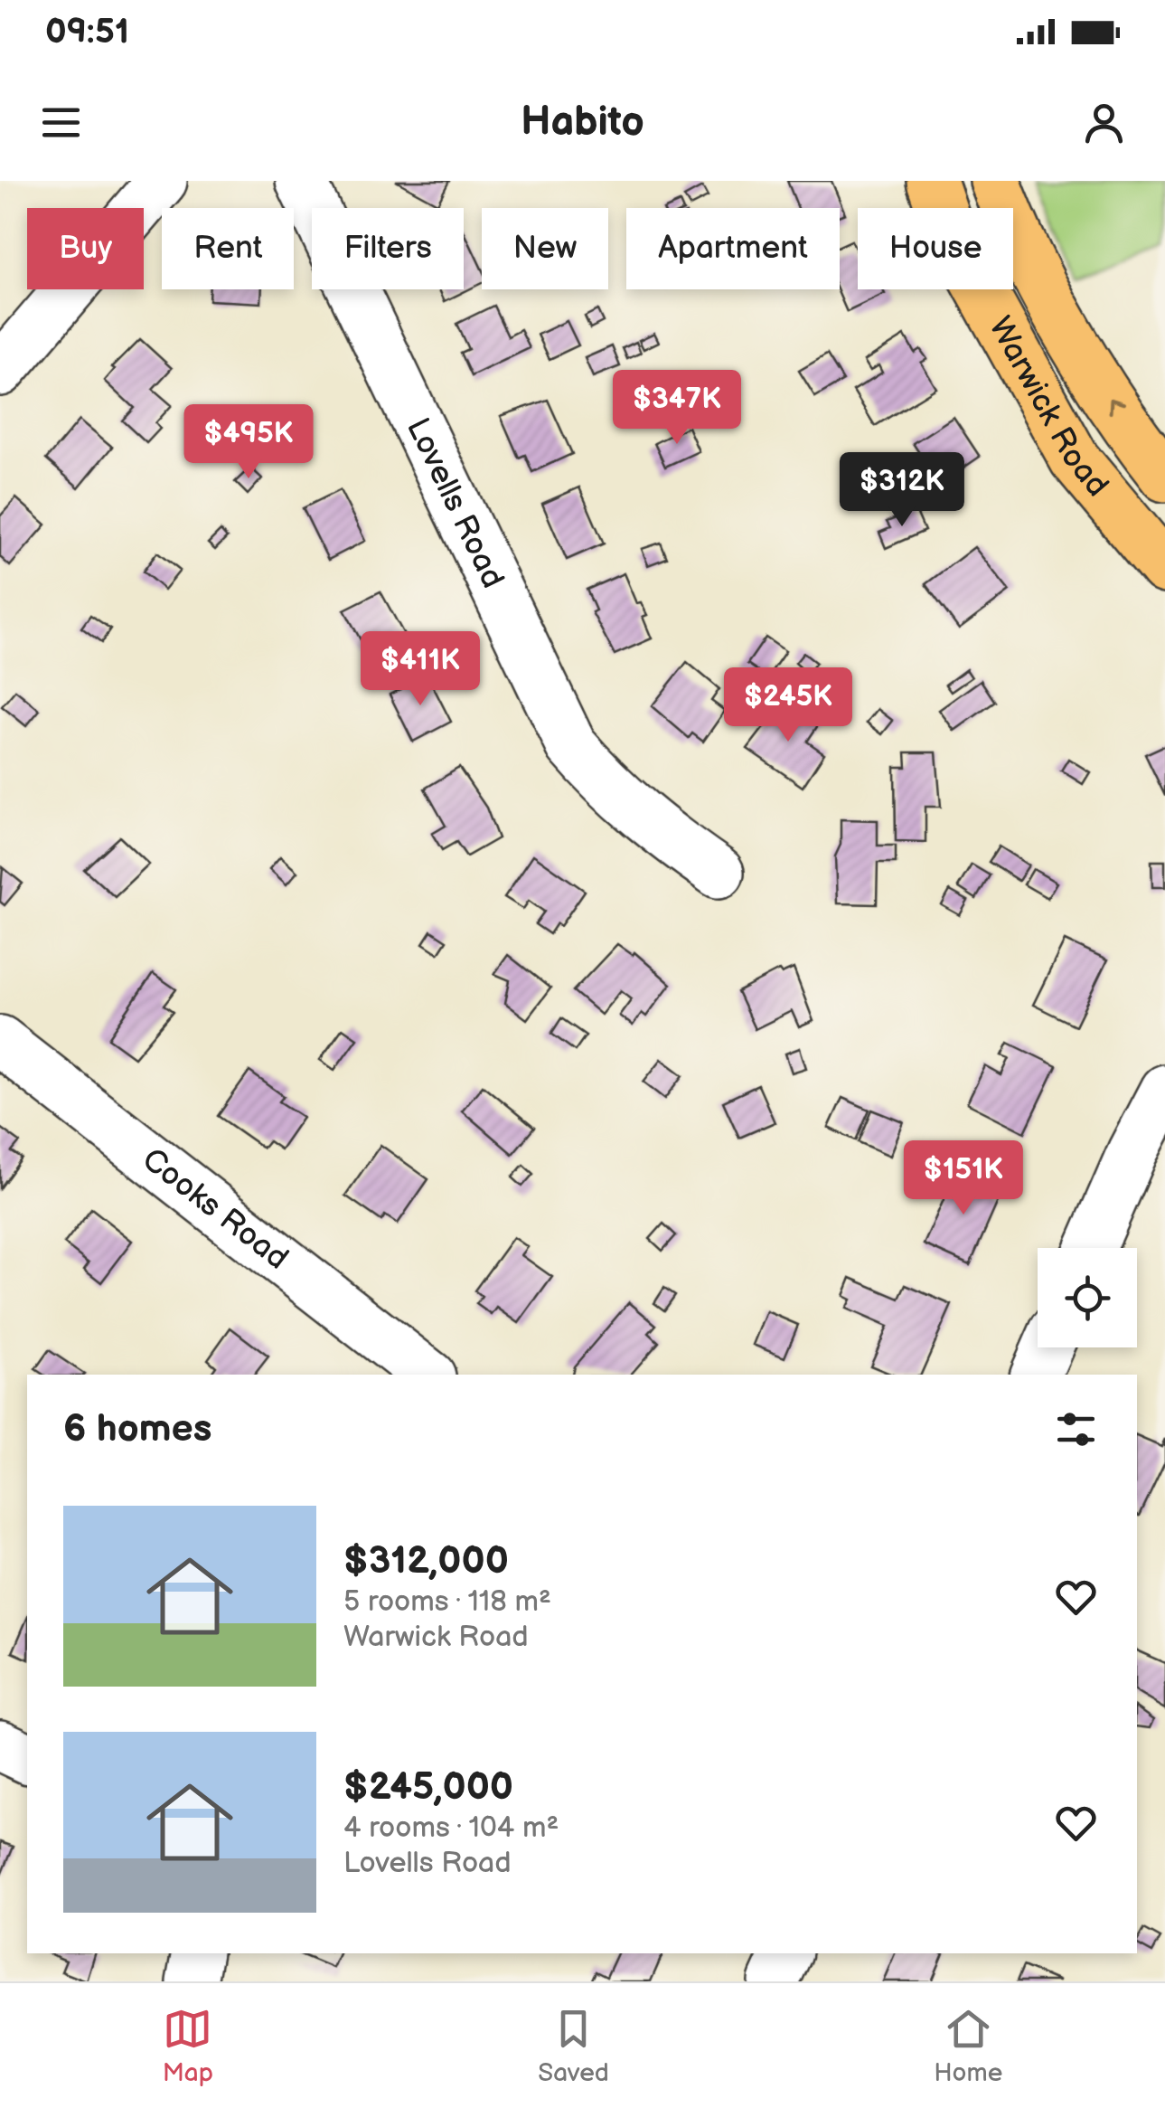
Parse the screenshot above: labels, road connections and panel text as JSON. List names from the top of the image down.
{
  "streets": {
    "main road": ["Warwick Road"],
    "street": ["Lovells Road", "Cooks Road"]
  },
  "page": {
    "status": "09:51",
    "header": "Habito",
    "chip": [
      "Buy",
      "Rent",
      "Filters",
      "New",
      "Apartment",
      "House"
    ],
    "price": [
      "$347K",
      "$495K",
      "$312K",
      "$411K",
      "$245K",
      "$151K"
    ],
    "heading": "6 homes",
    "list": [
      {
        "name": "$312,000",
        "note": "5 rooms · 118 m² · Warwick Road"
      },
      {
        "name": "$245,000",
        "note": "4 rooms · 104 m² · Lovells Road"
      }
    ],
    "tabs": ["Map", "Saved", "Home"]
  }
}
